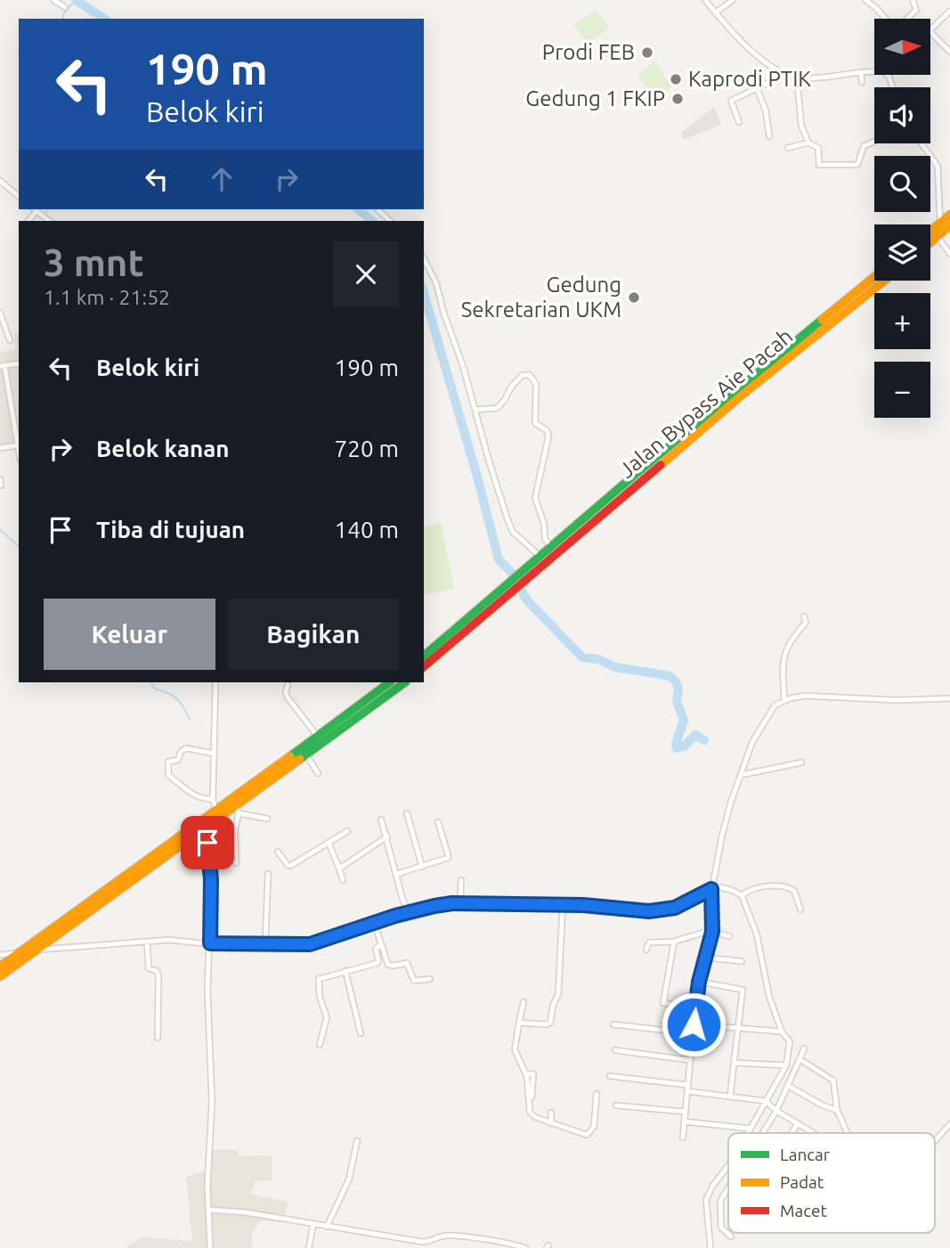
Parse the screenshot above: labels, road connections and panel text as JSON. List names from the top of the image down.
{
  "streets": {
    "highway": ["Jalan Bypass Aie Pacah"]
  },
  "places": [
    "Prodi FEB",
    "Kaprodi PTIK",
    "Gedung 1 FKIP",
    "Gedung Sekretarian UKM"
  ],
  "legend": ["Lancar", "Padat", "Macet"],
  "north": "right",
  "page": {
    "map_buttons": ["+", "−"],
    "turn": ["190 m", "Belok kiri"],
    "heading": ["3 mnt", "1.1 km · 21:52"],
    "list": [
      {
        "name": "Belok kiri",
        "value": "190 m"
      },
      {
        "name": "Belok kanan",
        "value": "720 m"
      },
      {
        "name": "Tiba di tujuan",
        "value": "140 m"
      }
    ],
    "buttons": ["Keluar", "Bagikan"]
  }
}
